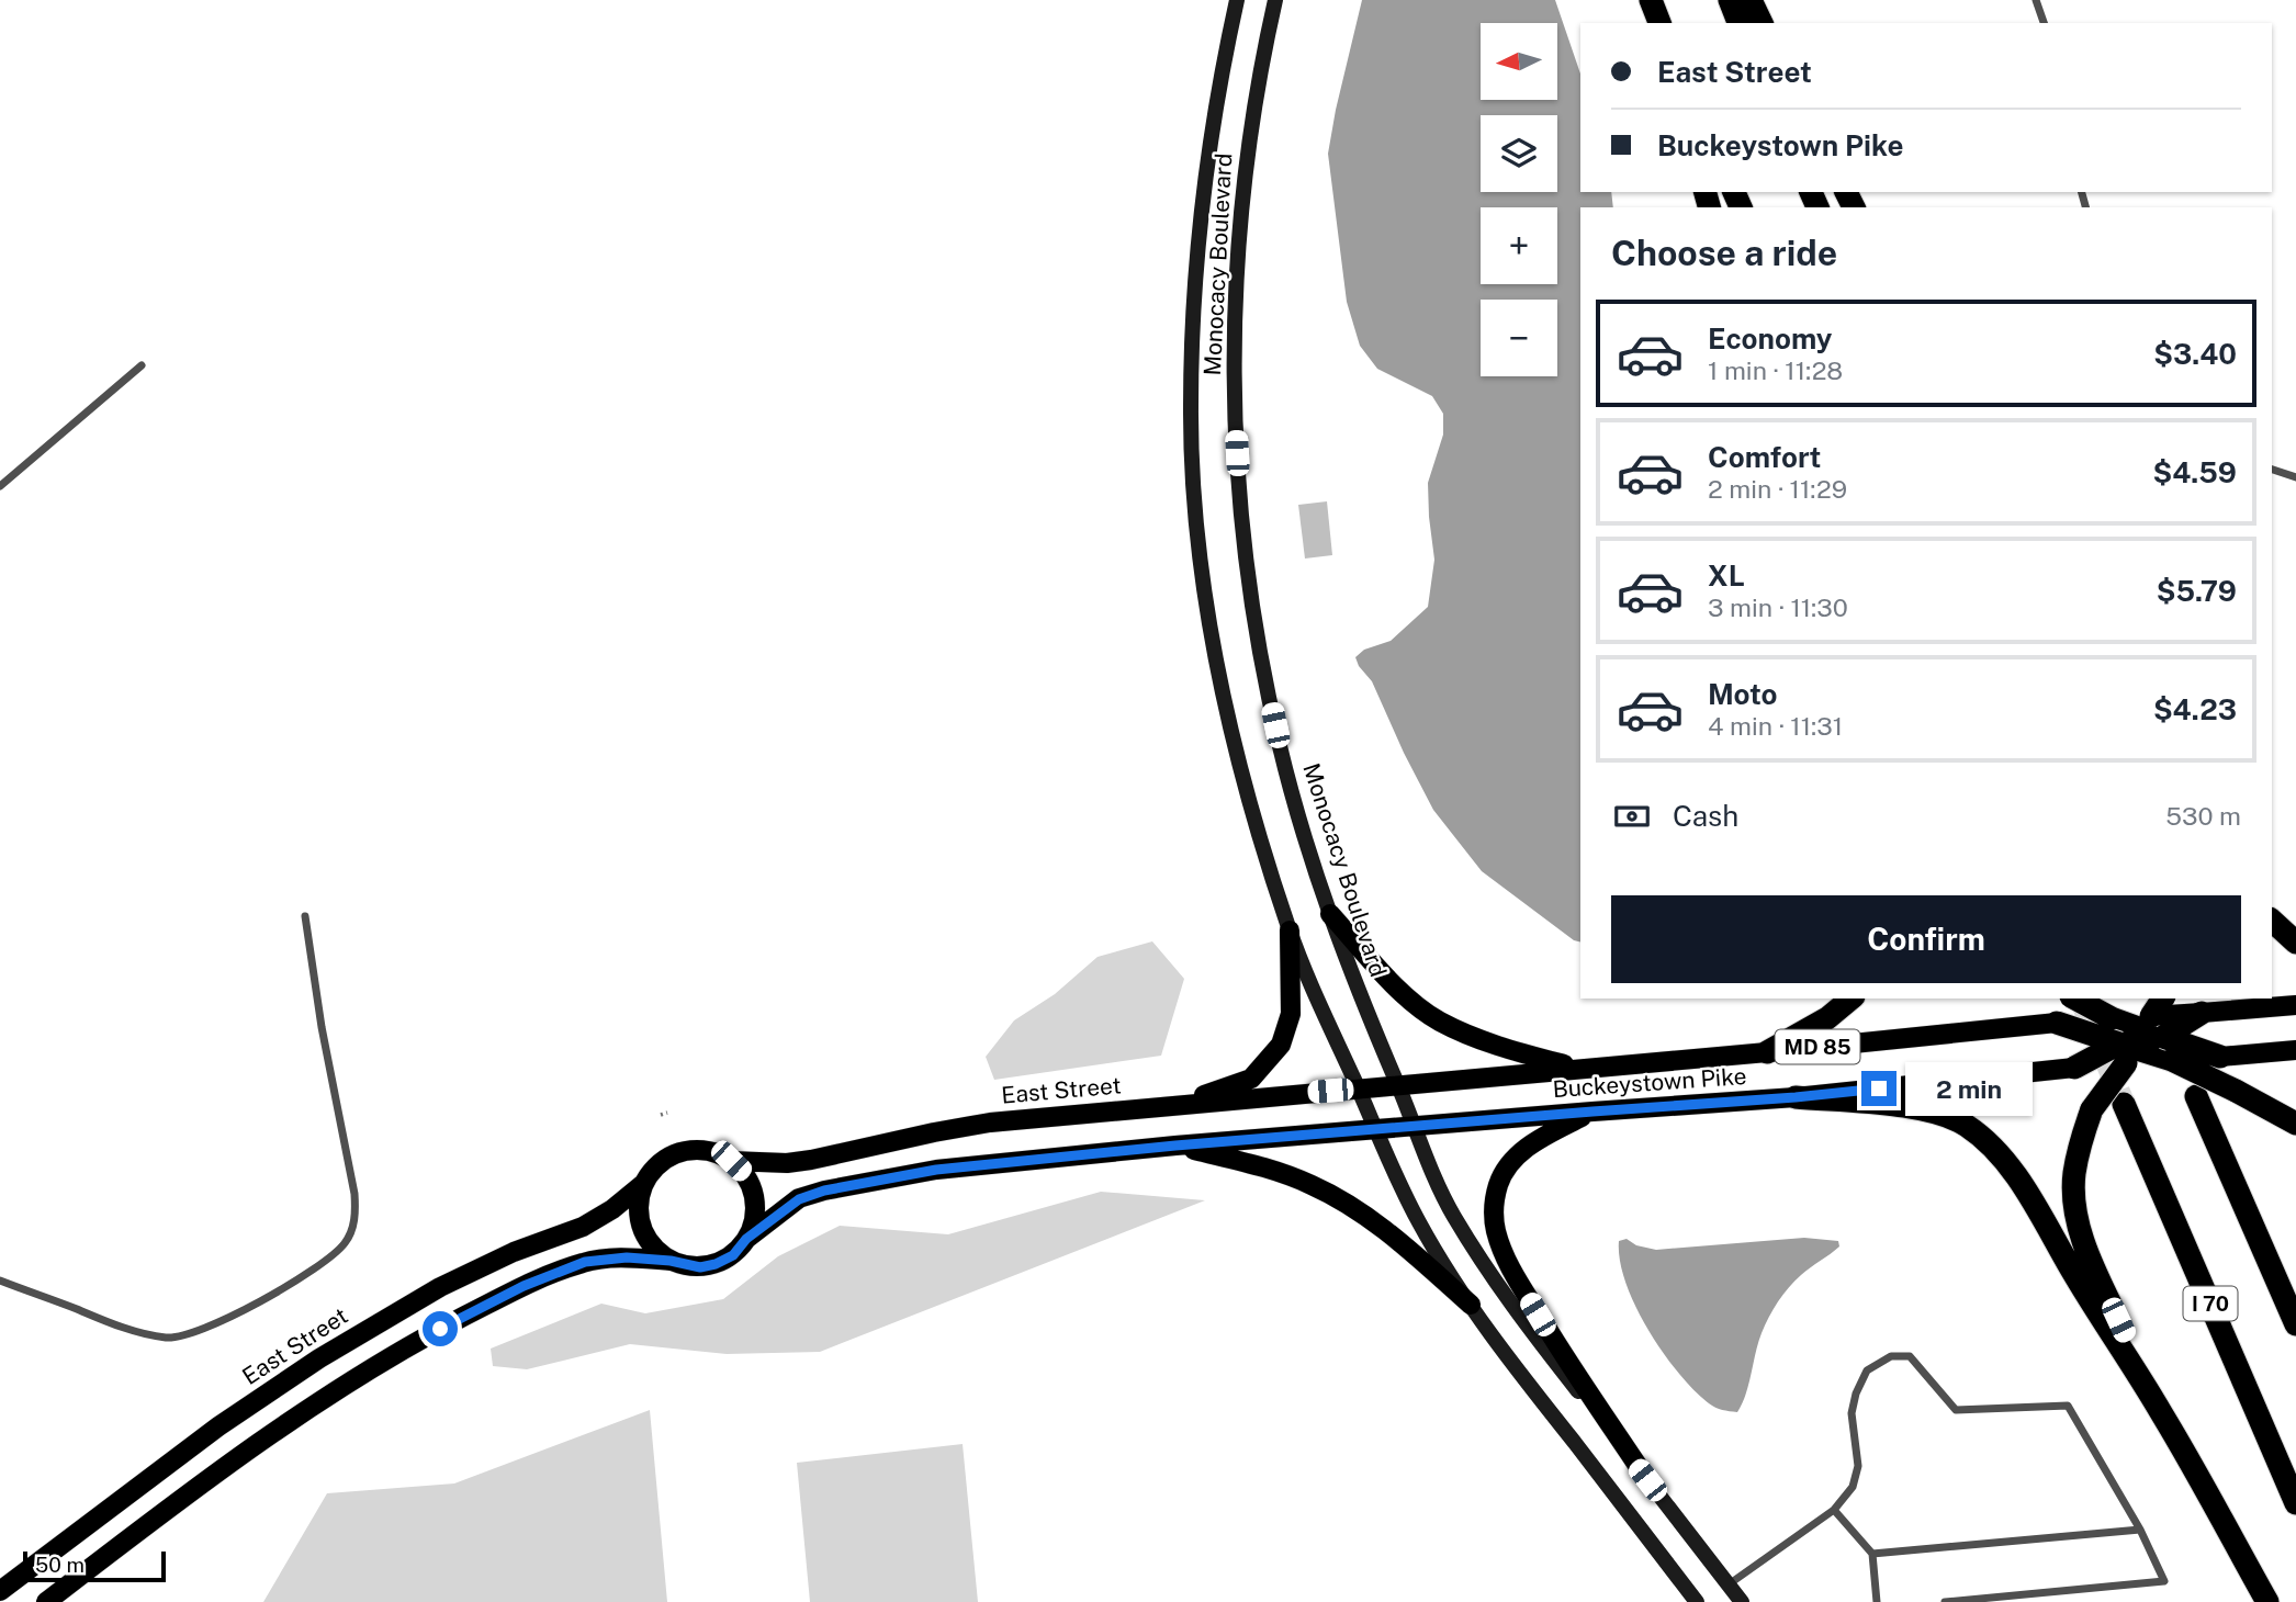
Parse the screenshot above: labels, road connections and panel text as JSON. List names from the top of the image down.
{
  "streets": {
    "highway": ["I 70"],
    "main road": [
      "Monocacy Boulevard",
      "MD 85",
      "Buckeystown Pike",
      "East Street"
    ]
  },
  "crossings": [
    ["Monocacy Boulevard", "Buckeystown Pike"],
    ["Monocacy Boulevard", "East Street"],
    ["Buckeystown Pike", "East Street"]
  ],
  "scale_bar": "50 m",
  "north": "left",
  "page": {
    "map_buttons": ["+", "−"],
    "banner": ["East Street", "Buckeystown Pike"],
    "heading": "Choose a ride",
    "list": [
      {
        "name": "Economy",
        "note": "1 min · 11:28",
        "value": "$3.40"
      },
      {
        "name": "Comfort",
        "note": "2 min · 11:29",
        "value": "$4.59"
      },
      {
        "name": "XL",
        "note": "3 min · 11:30",
        "value": "$5.79"
      },
      {
        "name": "Moto",
        "note": "4 min · 11:31",
        "value": "$4.23"
      }
    ],
    "pay": ["Cash", "530 m"],
    "buttons": "Confirm",
    "bubble": "2 min",
    "scale": "50 m"
  }
}
